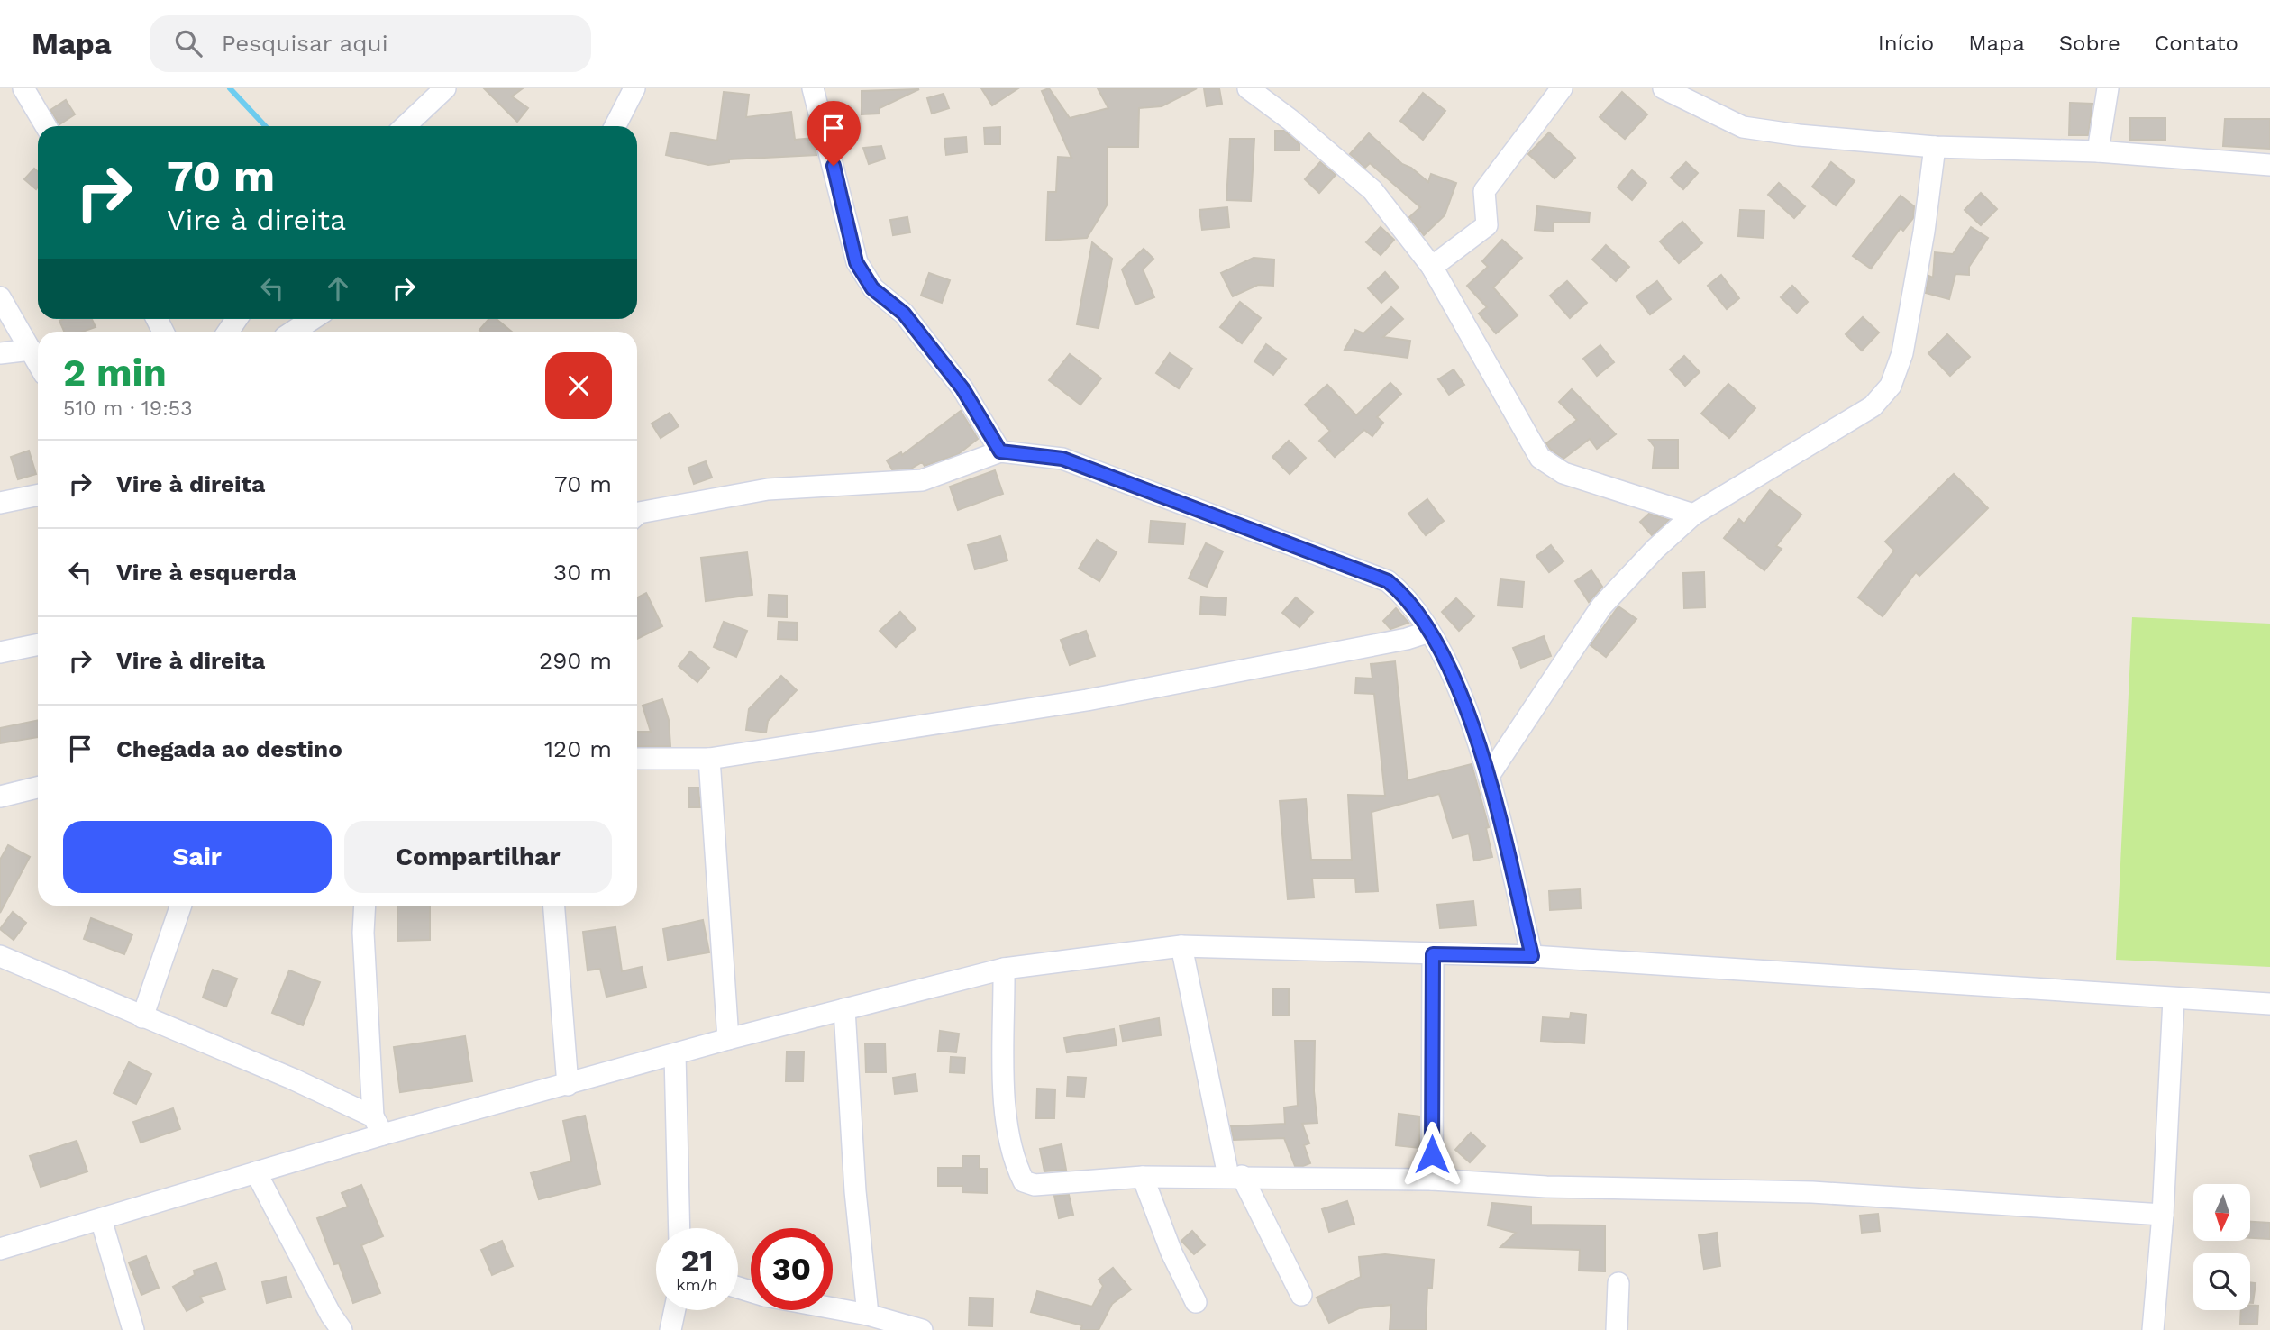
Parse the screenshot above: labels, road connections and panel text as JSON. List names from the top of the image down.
{
  "north": "bottom",
  "page": {
    "header": "Mapa",
    "search": "Pesquisar aqui",
    "nav": [
      "Início",
      "Mapa",
      "Sobre",
      "Contato"
    ],
    "turn": ["70 m", "Vire à direita"],
    "heading": ["2 min", "510 m · 19:53"],
    "list": [
      {
        "name": "Vire à direita",
        "value": "70 m"
      },
      {
        "name": "Vire à esquerda",
        "value": "30 m"
      },
      {
        "name": "Vire à direita",
        "value": "290 m"
      },
      {
        "name": "Chegada ao destino",
        "value": "120 m"
      }
    ],
    "buttons": ["Sair", "Compartilhar"],
    "speed": "21 km/h",
    "limit": "30"
  }
}
